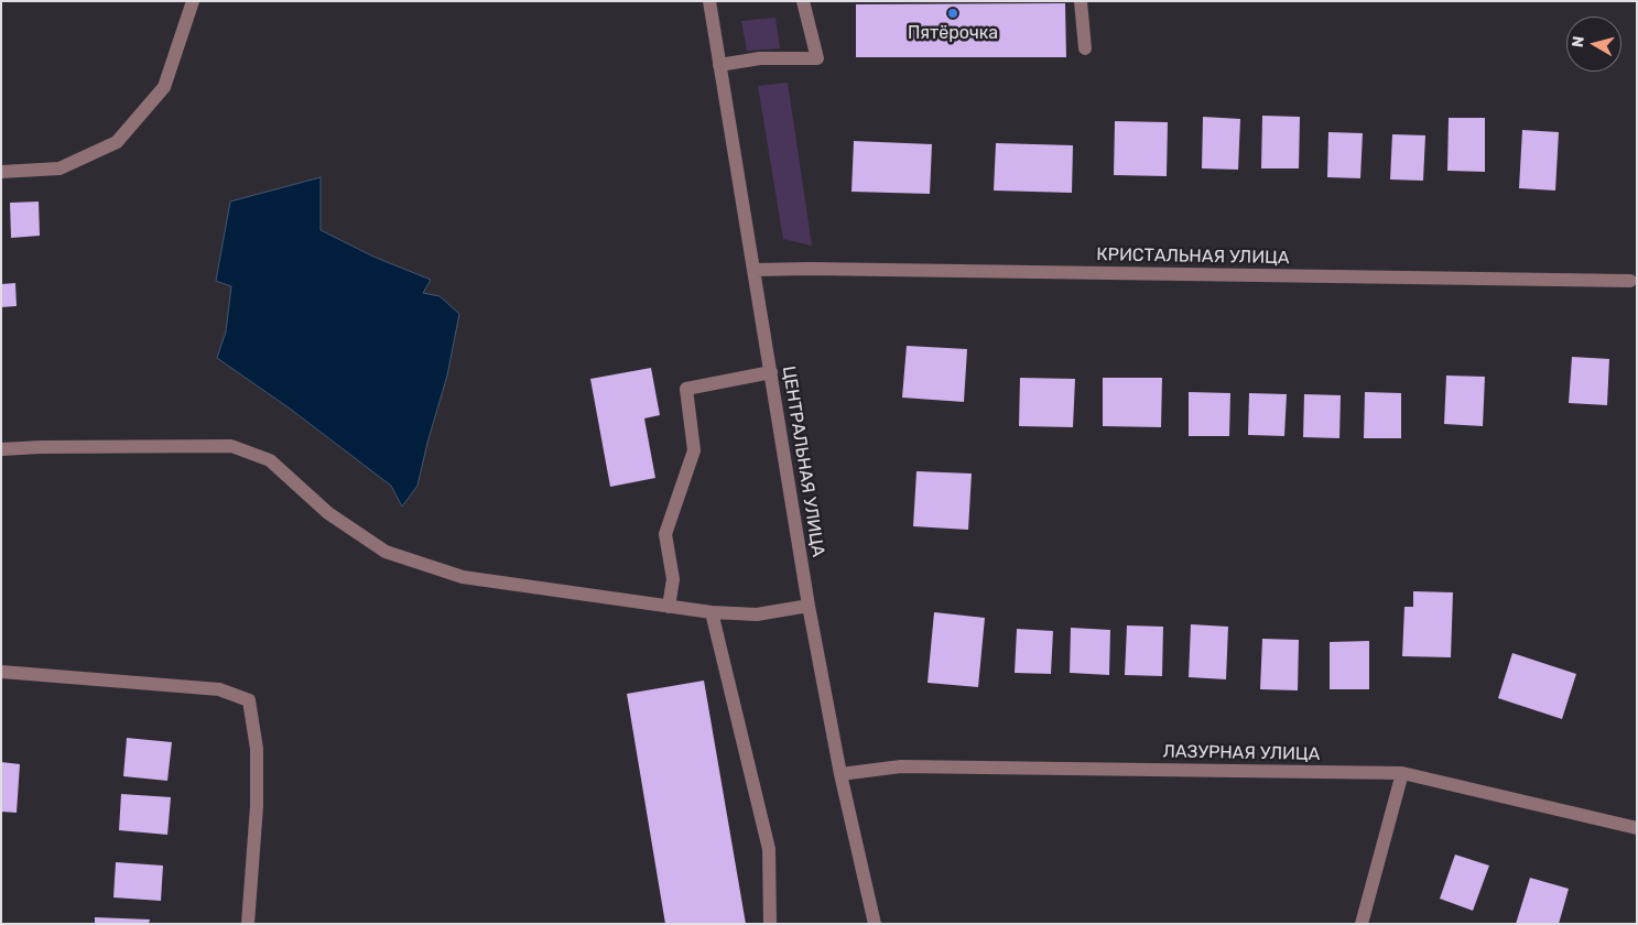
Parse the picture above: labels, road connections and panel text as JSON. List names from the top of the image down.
{
  "streets": {
    "street": ["КРИСТАЛЬНАЯ УЛИЦА", "ЦЕНТРАЛЬНАЯ УЛИЦА", "ЛАЗУРНАЯ УЛИЦА"]
  },
  "crossings": [
    ["КРИСТАЛЬНАЯ УЛИЦА", "ЦЕНТРАЛЬНАЯ УЛИЦА"],
    ["ЦЕНТРАЛЬНАЯ УЛИЦА", "ЛАЗУРНАЯ УЛИЦА"]
  ],
  "places": ["Пятёрочка"],
  "north": "left"
}
